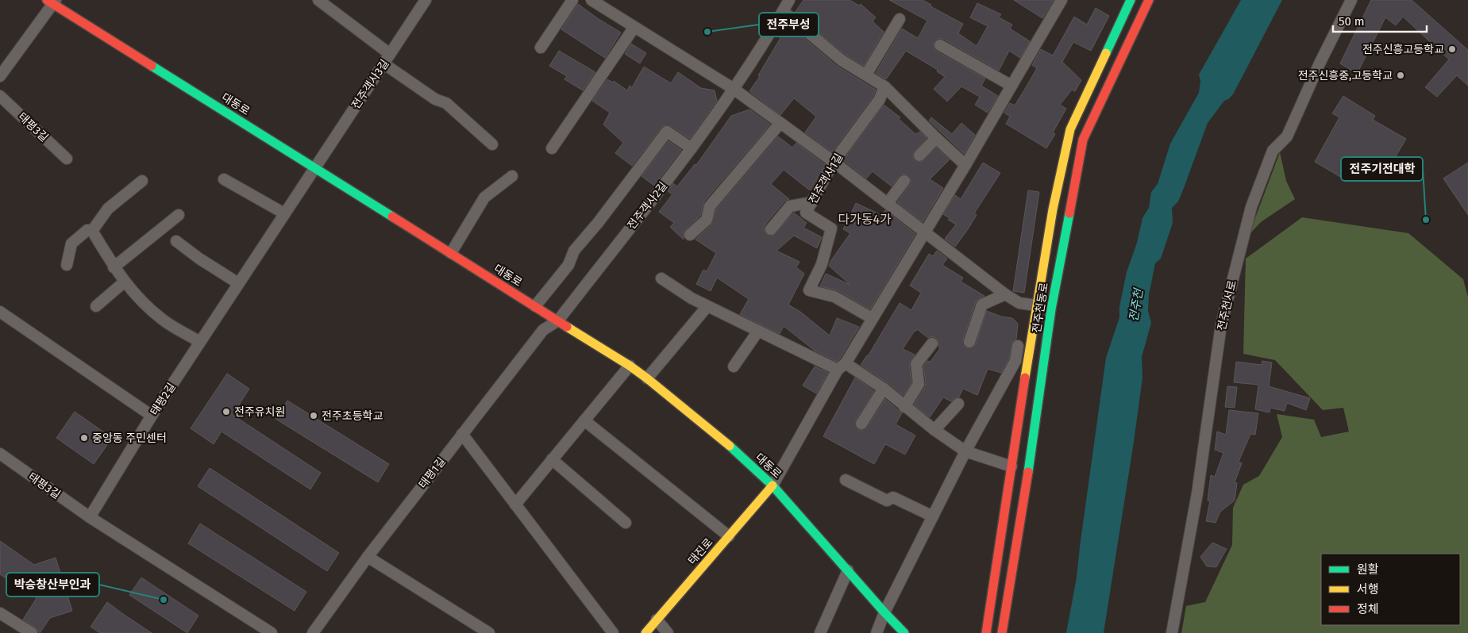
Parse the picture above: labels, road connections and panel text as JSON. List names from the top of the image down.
{
  "streets": {
    "street": [
      "전주객사3길",
      "대동로",
      "태평3길",
      "전주객사1길",
      "전주객사2길",
      "전주천서로",
      "전주천동로",
      "태평2길",
      "태평1길",
      "태진로"
    ]
  },
  "crossings": [
    ["전주객사3길", "대동로"],
    ["전주객사3길", "태평2길"],
    ["대동로", "전주객사2길"],
    ["대동로", "태평2길"],
    ["대동로", "태평1길"],
    ["대동로", "태진로"],
    ["태평3길", "태평2길"],
    ["전주객사2길", "태평1길"]
  ],
  "districts": ["다가동4가"],
  "water": ["전주천"],
  "places": [
    "전주부성",
    "전주신흥고등학교",
    "전주신흥중,고등학교",
    "전주기전대학",
    "전주유치원",
    "전주초등학교",
    "중앙동 주민센터",
    "박승창산부인과"
  ],
  "legend": ["원활", "서행", "정체"],
  "scale_bar": "50 m"
}
